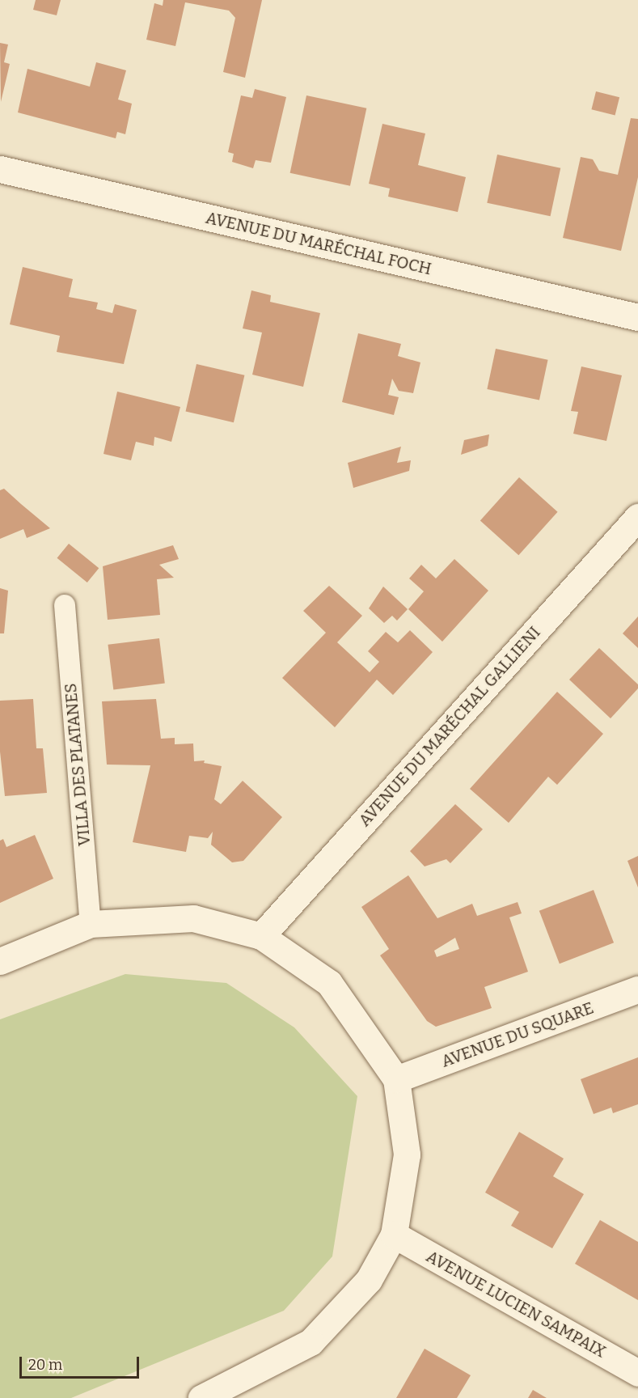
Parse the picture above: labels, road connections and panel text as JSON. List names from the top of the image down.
{
  "streets": {
    "street": [
      "AVENUE DU MARÉCHAL FOCH",
      "AVENUE DU MARÉCHAL GALLIENI",
      "AVENUE DU SQUARE",
      "AVENUE LUCIEN SAMPAIX"
    ],
    "lane": ["VILLA DES PLATANES"]
  },
  "scale_bar": "20 m"
}
